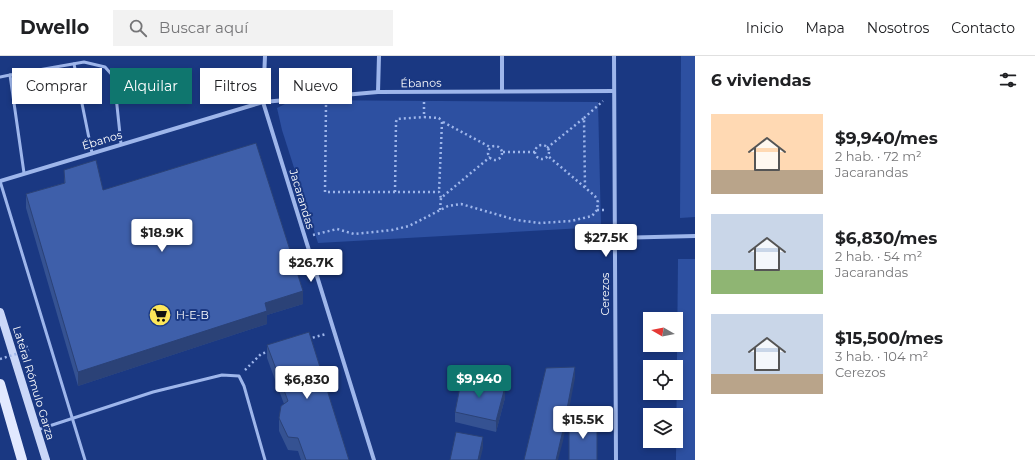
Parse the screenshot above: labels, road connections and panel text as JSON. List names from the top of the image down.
{
  "streets": {
    "street": [
      "Ébanos",
      "Jacarandas",
      "Cerezos",
      "Lateral Rómulo Garza"
    ]
  },
  "crossings": [
    ["Ébanos", "Cerezos"]
  ],
  "places": {
    "supermarket": ["H-E-B"]
  },
  "north": "left",
  "page": {
    "header": "Dwello",
    "search": "Buscar aquí",
    "nav": [
      "Inicio",
      "Mapa",
      "Nosotros",
      "Contacto"
    ],
    "heading": "6 viviendas",
    "chip": [
      "Comprar",
      "Alquilar",
      "Filtros",
      "Nuevo"
    ],
    "list": [
      {
        "name": "$9,940/mes",
        "note": "2 hab. · 72 m² · Jacarandas"
      },
      {
        "name": "$6,830/mes",
        "note": "2 hab. · 54 m² · Jacarandas"
      },
      {
        "name": "$15,500/mes",
        "note": "3 hab. · 104 m² · Cerezos"
      }
    ],
    "price": [
      "$18.9K",
      "$27.5K",
      "$26.7K",
      "$9,940",
      "$6,830",
      "$15.5K"
    ]
  }
}
